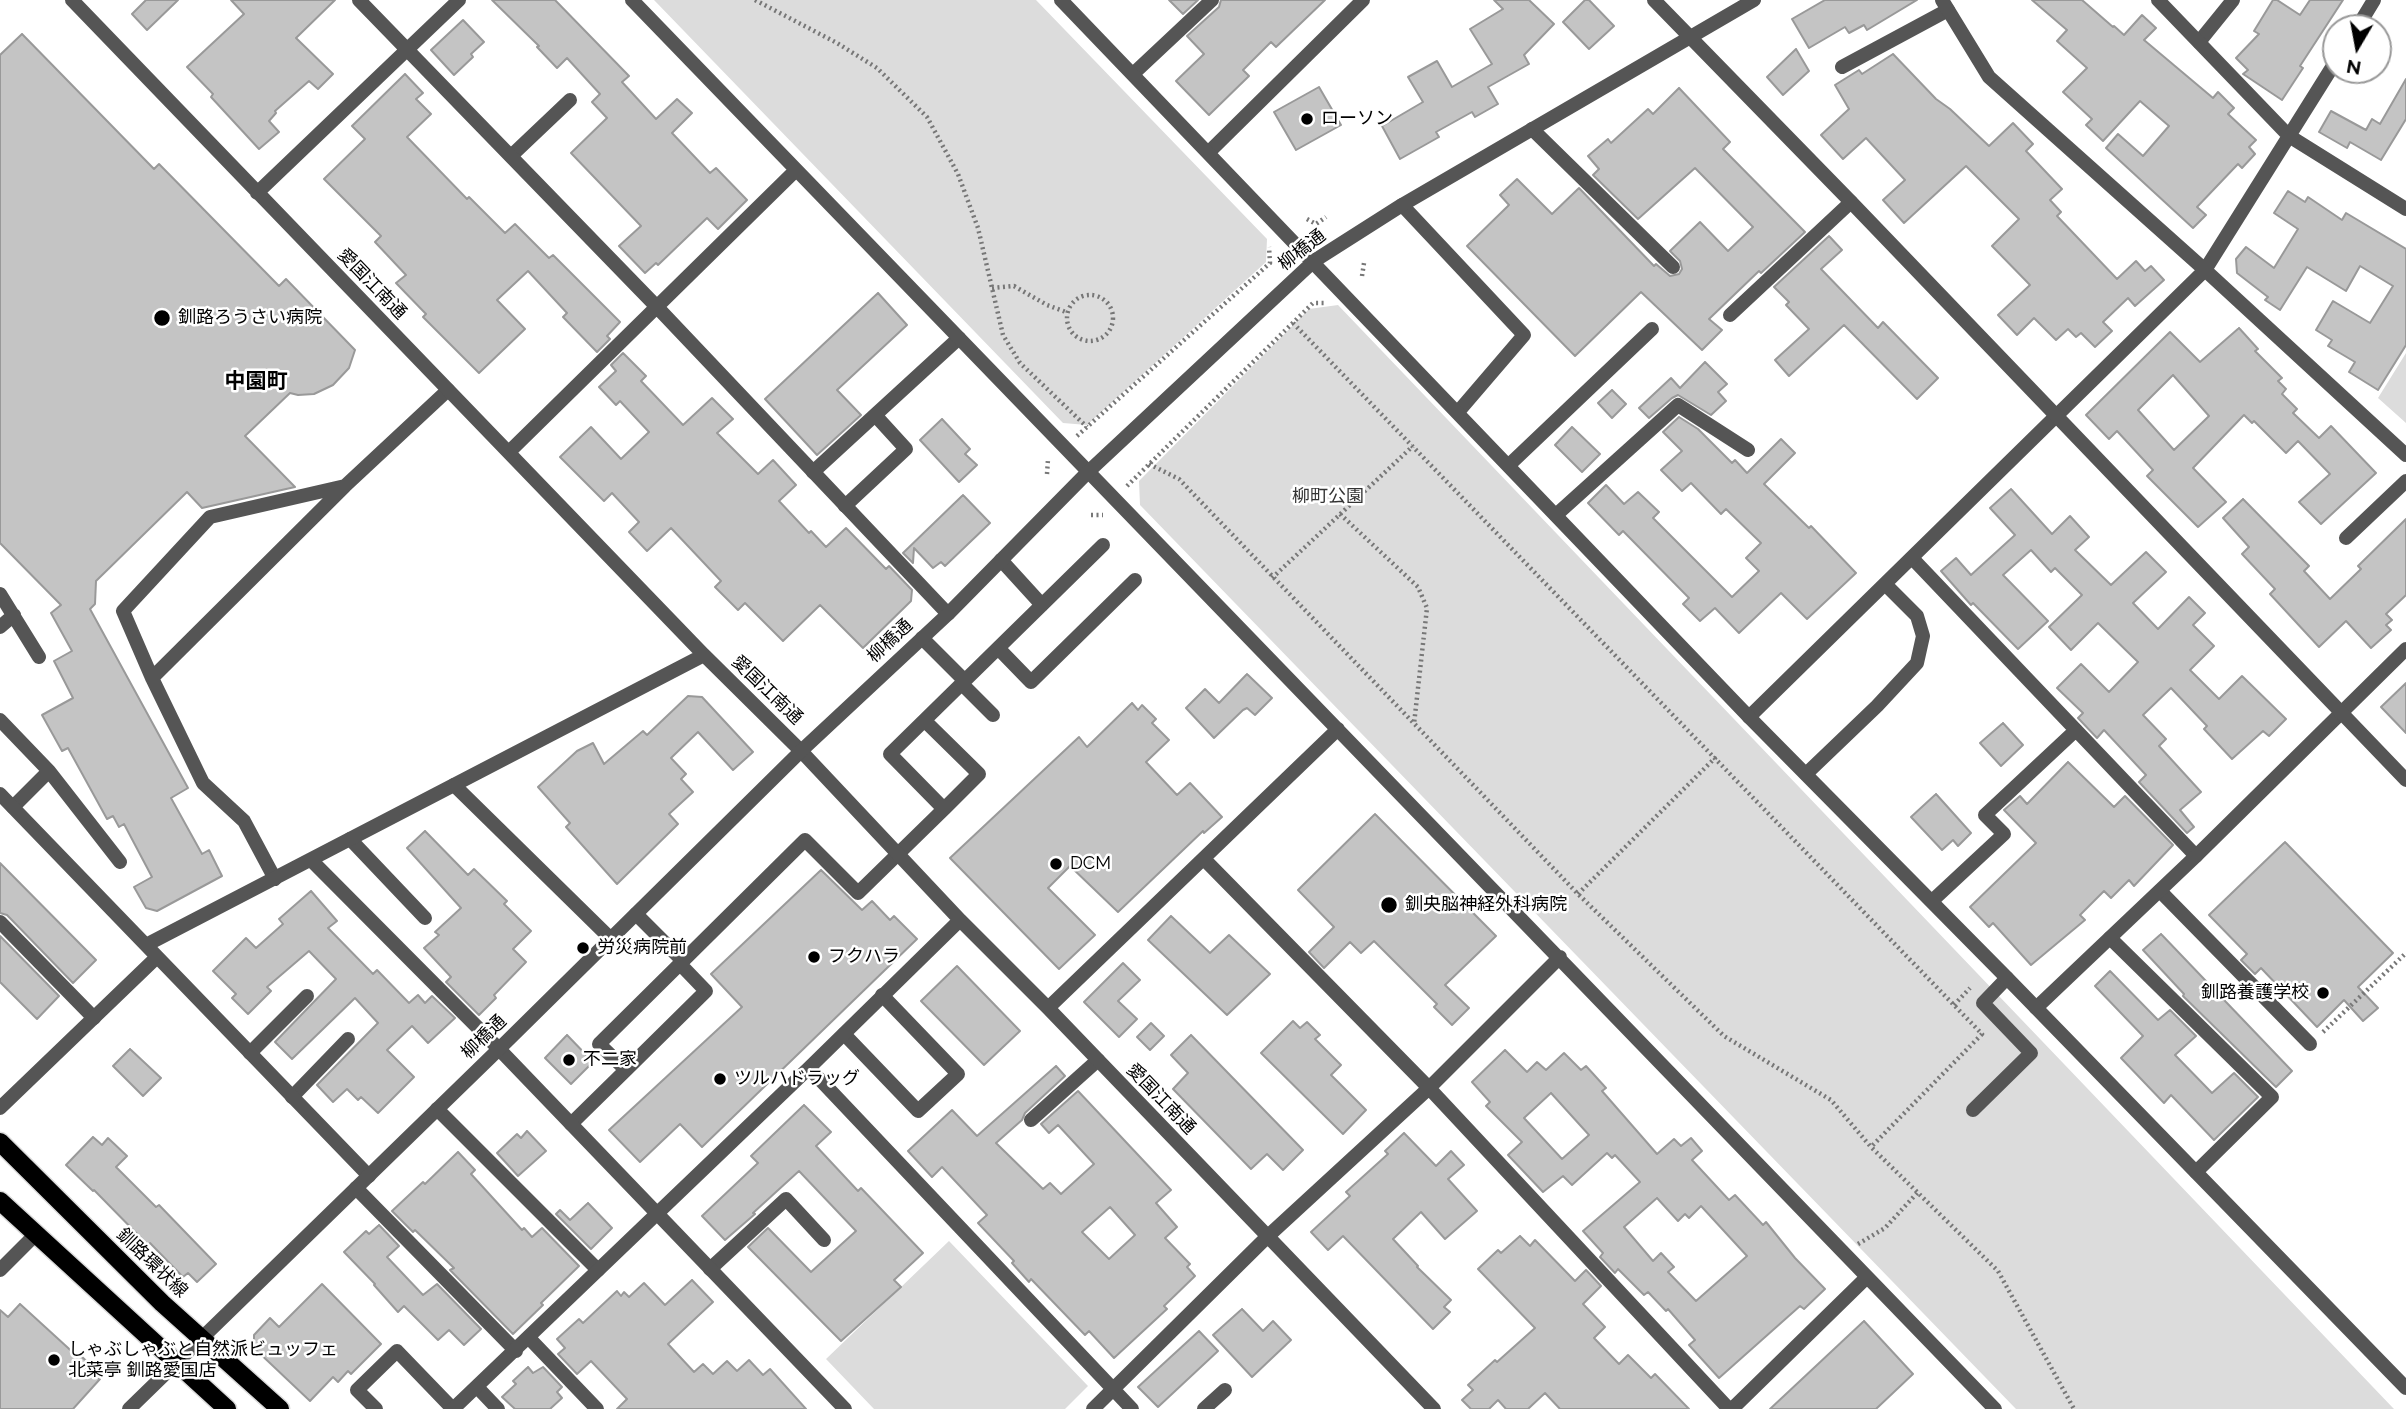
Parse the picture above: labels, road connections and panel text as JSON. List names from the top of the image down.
{
  "streets": {
    "main road": ["釧路環状線"],
    "street": ["柳橋通", "愛国江南通"]
  },
  "crossings": [
    ["柳橋通", "愛国江南通"],
    ["柳橋通", "釧路環状線"]
  ],
  "districts": ["中園町"],
  "parks": ["柳町公園"],
  "places": [
    "ローソン",
    "釧路ろうさい病院",
    "DCM",
    "釧央脳神経外科病院",
    "労災病院前",
    "フクハラ",
    "釧路養護学校",
    "不二家",
    "ツルハドラッグ",
    "しゃぶしゃぶと自然派ビュッフェ 北菜亭 釧路愛国店"
  ],
  "north": "bottom"
}
